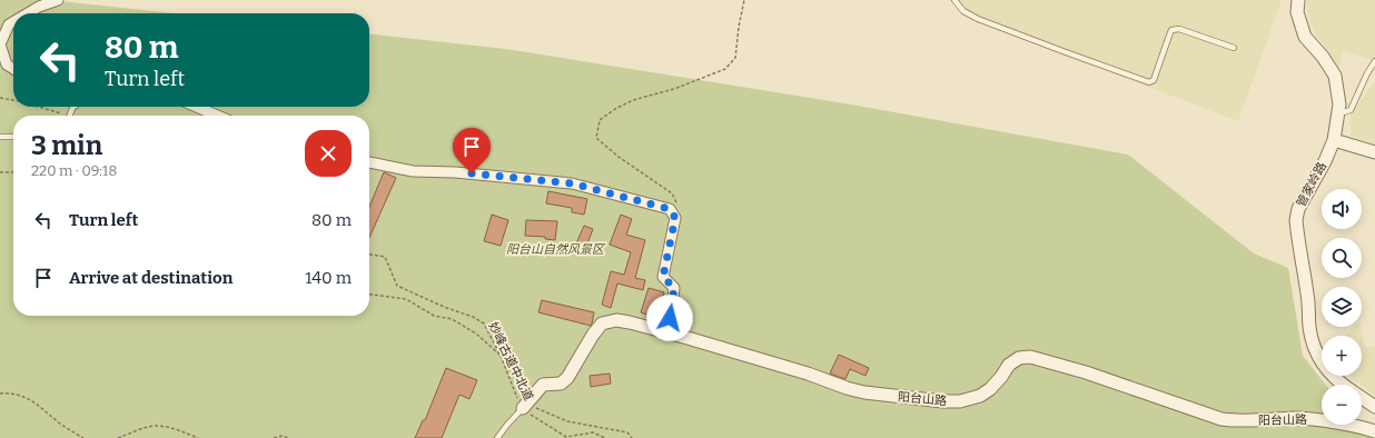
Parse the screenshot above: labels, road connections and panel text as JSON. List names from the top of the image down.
{
  "streets": {
    "street": ["管家岭路", "阳台山路"],
    "path": ["妙峰古道中北道"]
  },
  "crossings": [
    ["妙峰古道中北道", "阳台山路"]
  ],
  "parks": ["阳台山自然风景区"],
  "page": {
    "turn": ["80 m", "Turn left"],
    "heading": ["3 min", "220 m · 09:18"],
    "map_buttons": ["+", "−"],
    "list": [
      {
        "name": "Turn left",
        "value": "80 m"
      },
      {
        "name": "Arrive at destination",
        "value": "140 m"
      }
    ]
  }
}
